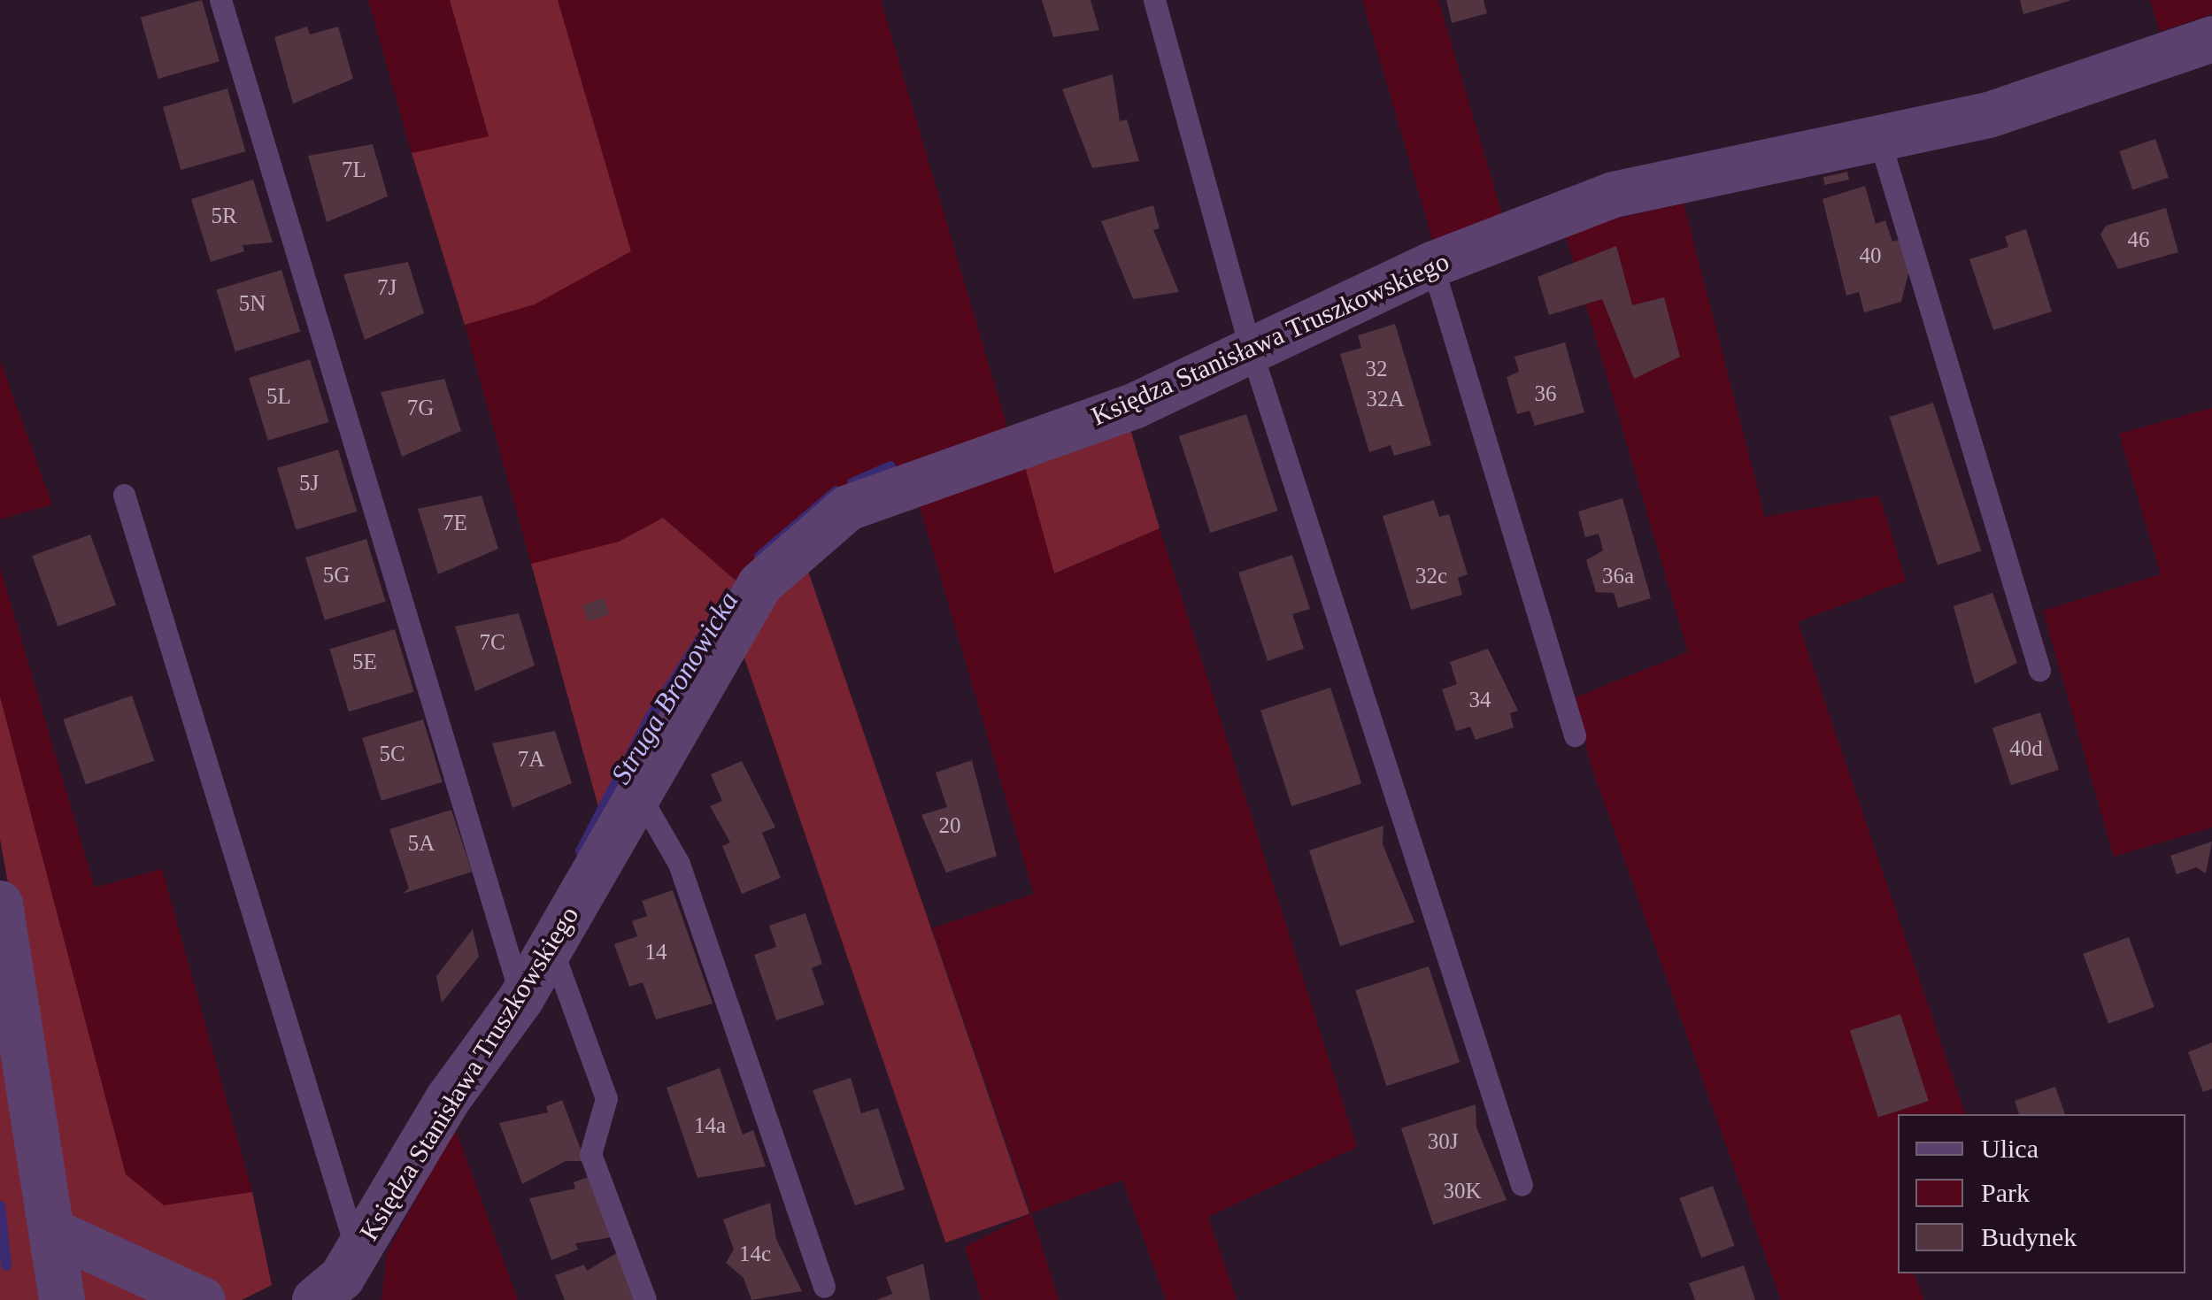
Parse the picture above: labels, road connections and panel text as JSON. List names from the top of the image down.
{
  "streets": {
    "street": ["Księdza Stanisława Truszkowskiego"]
  },
  "water": ["Struga Bronowicka"],
  "house_numbers": [
    "7L",
    "5R",
    "46",
    "40",
    "7J",
    "5N",
    "32",
    "36",
    "5L",
    "32A",
    "7G",
    "5J",
    "7E",
    "5G",
    "32c",
    "36a",
    "7C",
    "5E",
    "34",
    "40d",
    "5C",
    "7A",
    "20",
    "5A",
    "14",
    "14a",
    "30J",
    "30K",
    "14c"
  ],
  "legend": ["Ulica", "Park", "Budynek"]
}
